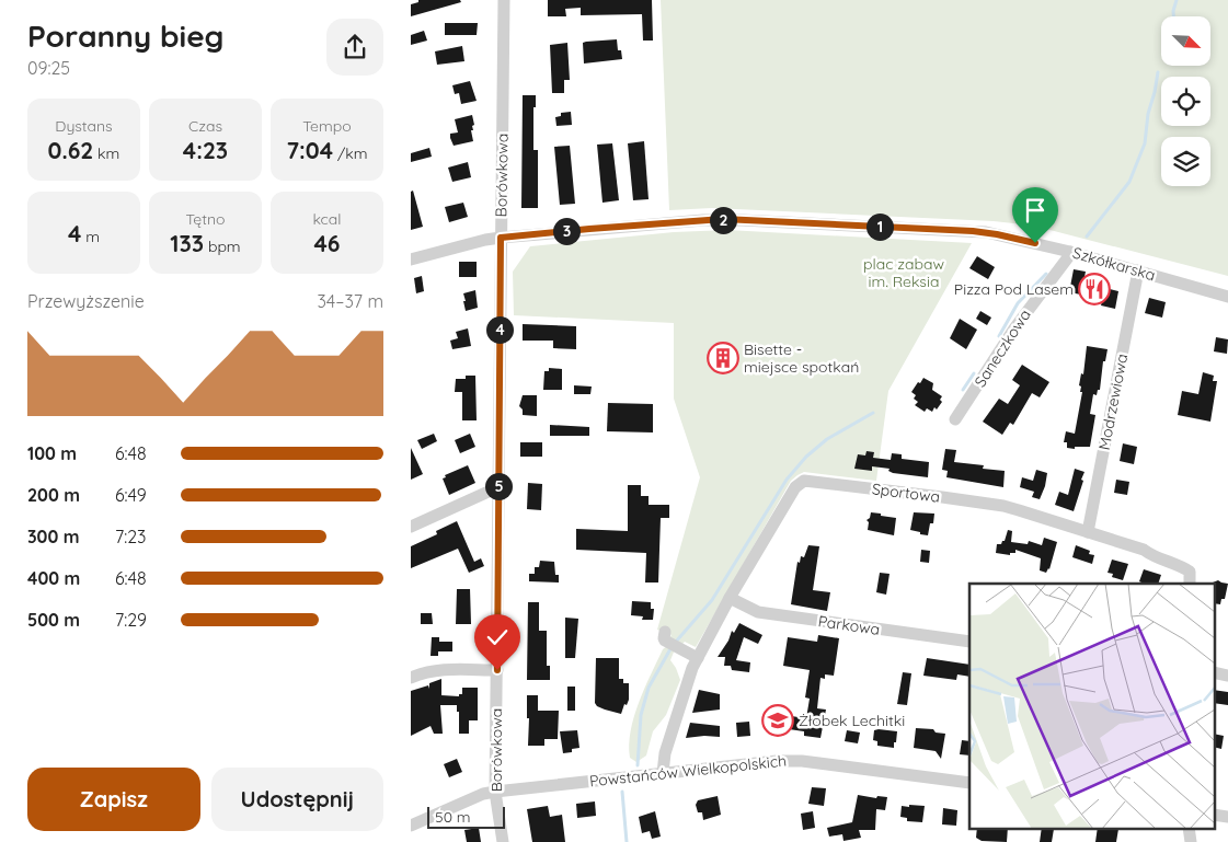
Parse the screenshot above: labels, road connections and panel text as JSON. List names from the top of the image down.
{
  "streets": {
    "street": [
      "Borówkowa",
      "Szkółkarska",
      "Saneczkowa",
      "Modrzewiowa",
      "Sportowa",
      "Parkowa",
      "Powstańców Wielkopolskich"
    ]
  },
  "crossings": [
    ["Borówkowa", "Szkółkarska"],
    ["Borówkowa", "Powstańców Wielkopolskich"],
    ["Szkółkarska", "Saneczkowa"],
    ["Szkółkarska", "Modrzewiowa"],
    ["Modrzewiowa", "Sportowa"],
    ["Sportowa", "Parkowa"],
    ["Sportowa", "Powstańców Wielkopolskich"]
  ],
  "parks": ["plac zabaw im. Reksia"],
  "places": {
    "restaurant": ["Pizza Pod Lasem"],
    "building": ["Bisette - miejsce spotkań"],
    "school or university": ["Żłobek Lechitki"]
  },
  "scale_bar": "50 m",
  "north": "bottom right",
  "page": {
    "heading": ["Poranny bieg", "09:25"],
    "stats": [
      ["Dystans", "0.62 km"],
      ["Czas", "4:23"],
      ["Tempo", "7:04 /km"],
      ["4 m"],
      ["Tętno", "133 bpm"],
      ["kcal", "46"]
    ],
    "pins": [
      "2",
      "1",
      "3",
      "4",
      "5"
    ],
    "chart": ["Przewyższenie", "34–37 m"],
    "list": [
      {
        "name": "100 m",
        "note": "6:48"
      },
      {
        "name": "200 m",
        "note": "6:49"
      },
      {
        "name": "300 m",
        "note": "7:23"
      },
      {
        "name": "400 m",
        "note": "6:48"
      },
      {
        "name": "500 m",
        "note": "7:29"
      }
    ],
    "buttons": ["Zapisz", "Udostępnij"],
    "scale": "50 m"
  }
}
